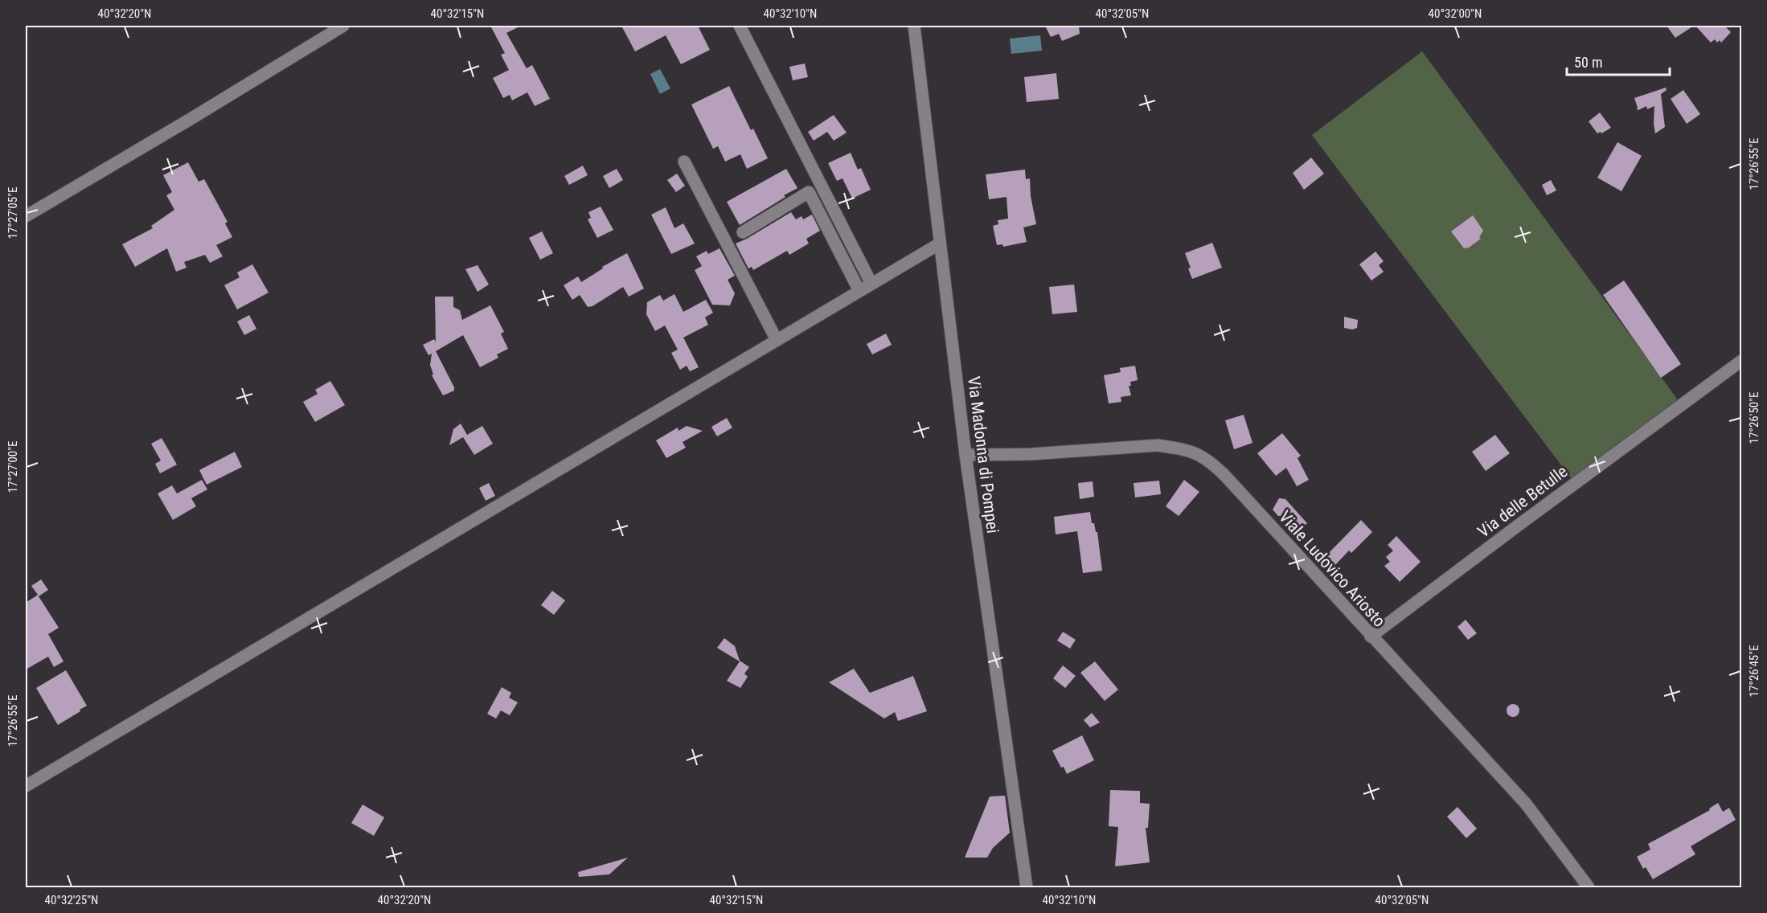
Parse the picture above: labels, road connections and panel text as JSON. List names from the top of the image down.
{
  "streets": {
    "street": ["Via Madonna di Pompei", "Via delle Betulle", "Viale Ludovico Ariosto"]
  },
  "crossings": [
    ["Via Madonna di Pompei", "Viale Ludovico Ariosto"],
    ["Via delle Betulle", "Viale Ludovico Ariosto"]
  ],
  "scale_bar": "50 m",
  "coordinates": [
    "40°32'20\"N",
    "40°32'15\"N",
    "40°32'10\"N",
    "40°32'05\"N",
    "40°32'00\"N",
    "17°26'55\"E",
    "17°27'05\"E",
    "17°26'50\"E",
    "17°27'00\"E",
    "17°26'45\"E",
    "40°32'25\"N"
  ]
}
